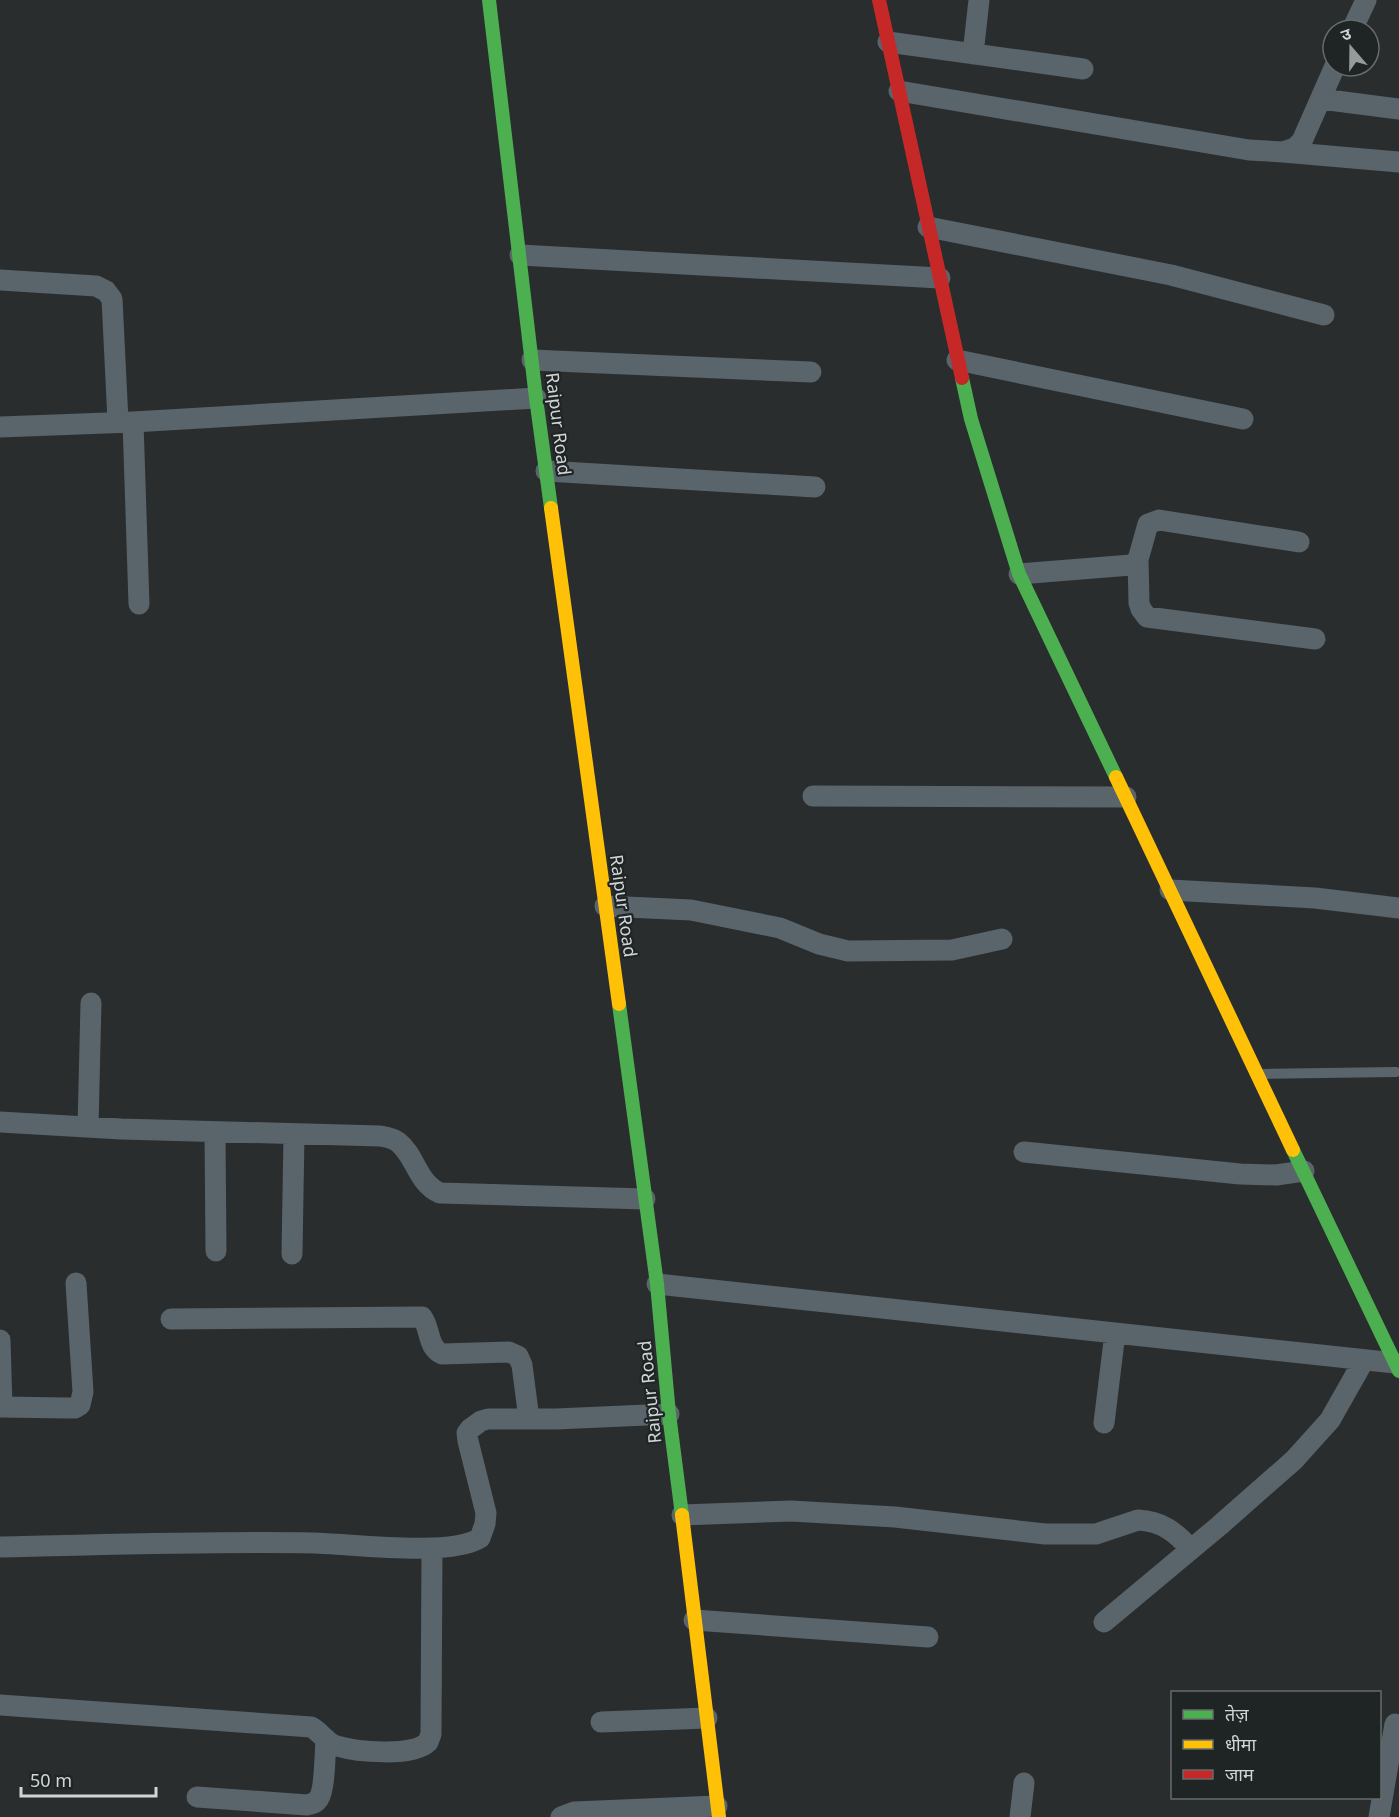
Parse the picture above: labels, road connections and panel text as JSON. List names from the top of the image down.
{
  "streets": {
    "main road": ["Raipur Road"]
  },
  "legend": ["तेज़", "धीमा", "जाम"],
  "scale_bar": "50 m",
  "north": "top"
}
